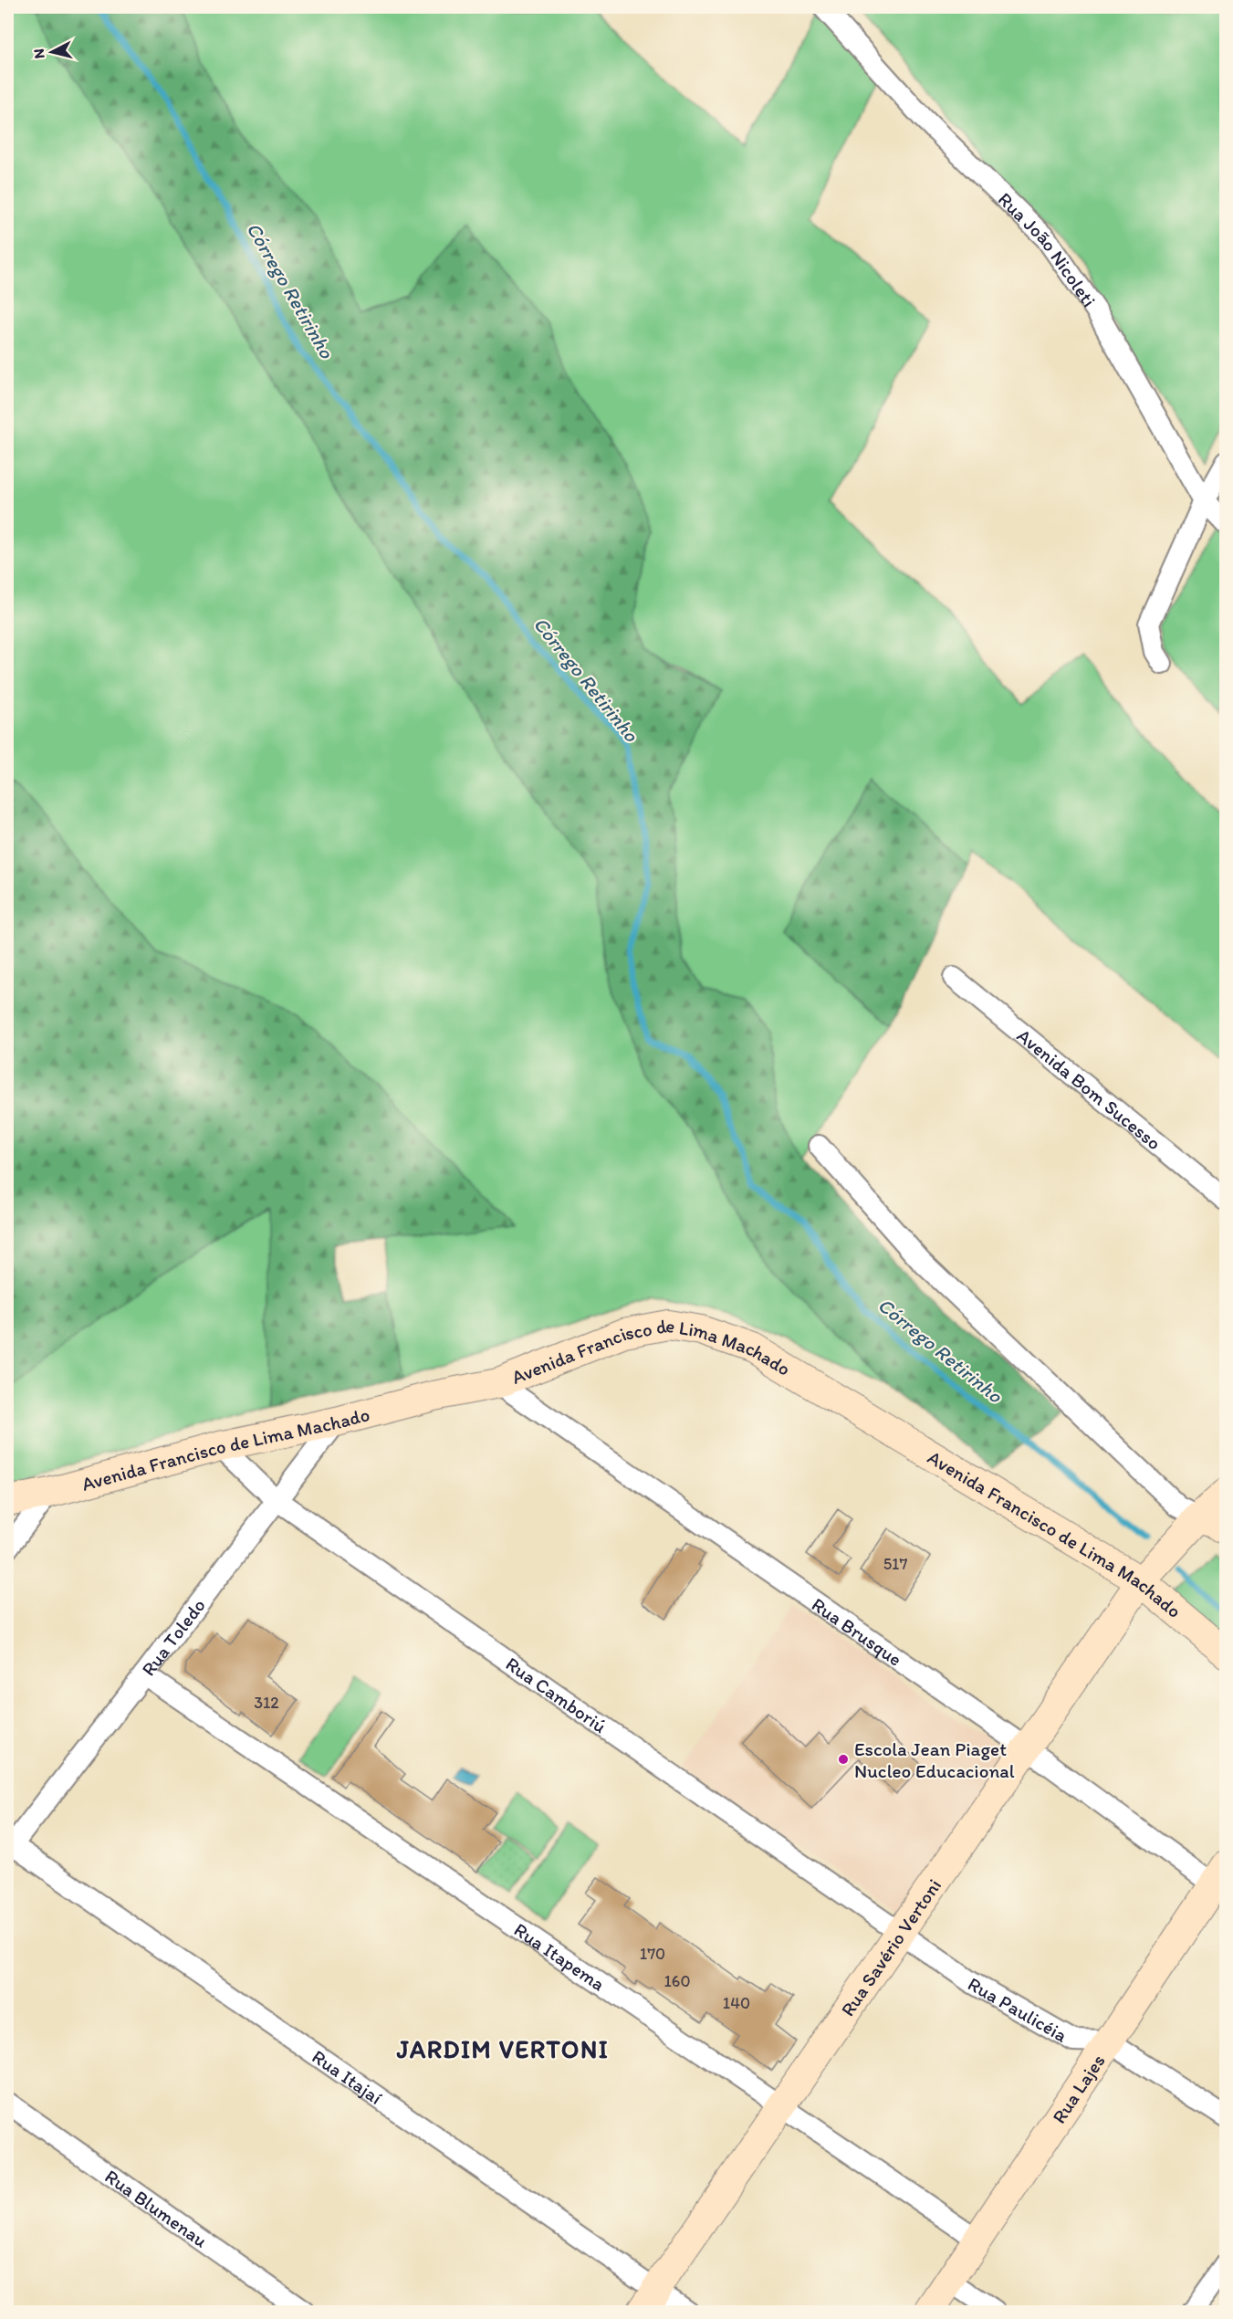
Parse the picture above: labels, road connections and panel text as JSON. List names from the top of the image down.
{
  "streets": {
    "street": [
      "Rua João Nicoleti",
      "Avenida Bom Sucesso",
      "Avenida Francisco de Lima Machado",
      "Rua Brusque",
      "Rua Toledo",
      "Rua Camboriú",
      "Rua Savério Vertoni",
      "Rua Itapema",
      "Rua Paulicéia",
      "Rua Itajaí",
      "Rua Lajes",
      "Rua Blumenau"
    ]
  },
  "crossings": [
    ["Avenida Francisco de Lima Machado", "Rua Brusque"],
    ["Avenida Francisco de Lima Machado", "Rua Toledo"],
    ["Avenida Francisco de Lima Machado", "Rua Camboriú"],
    ["Avenida Francisco de Lima Machado", "Rua Savério Vertoni"],
    ["Rua Brusque", "Rua Savério Vertoni"],
    ["Rua Brusque", "Rua Lajes"],
    ["Rua Toledo", "Rua Camboriú"],
    ["Rua Toledo", "Rua Itapema"],
    ["Rua Toledo", "Rua Itajaí"],
    ["Rua Camboriú", "Rua Savério Vertoni"],
    ["Rua Camboriú", "Rua Paulicéia"],
    ["Rua Savério Vertoni", "Rua Itapema"],
    ["Rua Savério Vertoni", "Rua Paulicéia"],
    ["Rua Savério Vertoni", "Rua Itajaí"],
    ["Rua Itapema", "Rua Lajes"],
    ["Rua Paulicéia", "Rua Lajes"]
  ],
  "districts": ["JARDIM VERTONI"],
  "water": ["Córrego Retirinho"],
  "places": ["Escola Jean Piaget Nucleo Educacional"],
  "house_numbers": [
    "517",
    "312",
    "170",
    "160",
    "140"
  ],
  "north": "left"
}
